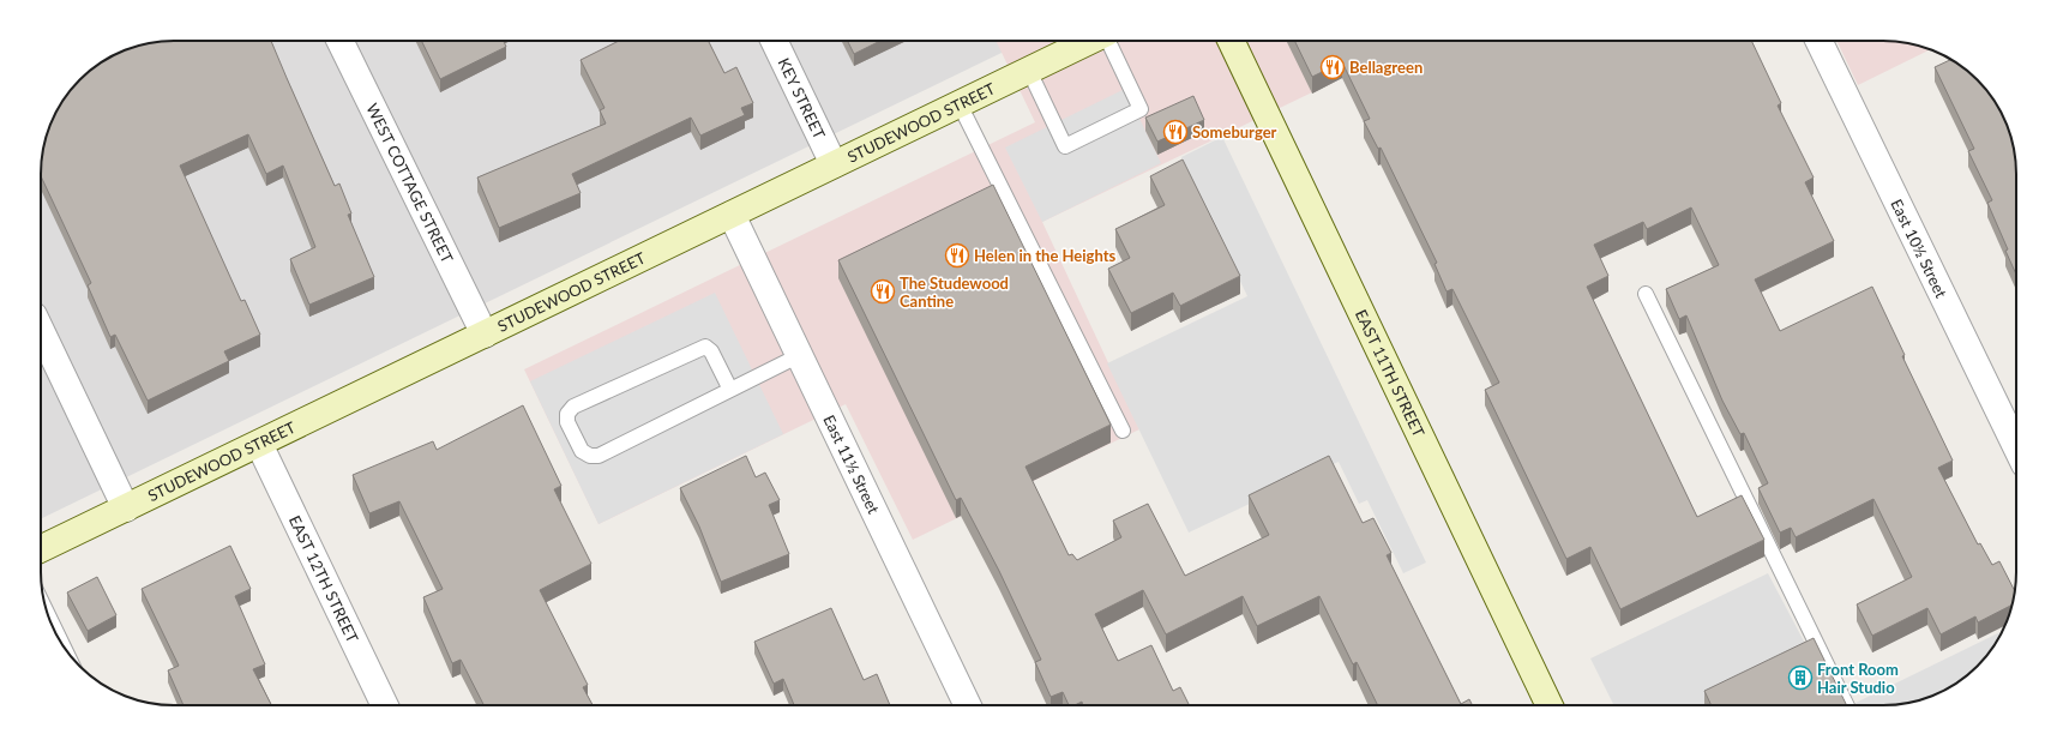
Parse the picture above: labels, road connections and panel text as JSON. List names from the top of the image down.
{
  "streets": {
    "main road": ["STUDEWOOD STREET", "EAST 11TH STREET"],
    "street": [
      "KEY STREET",
      "WEST COTTAGE STREET",
      "East 10½ Street",
      "East 11½ Street",
      "EAST 12TH STREET"
    ]
  },
  "crossings": [
    ["KEY STREET", "STUDEWOOD STREET"],
    ["STUDEWOOD STREET", "WEST COTTAGE STREET"],
    ["STUDEWOOD STREET", "East 11½ Street"],
    ["STUDEWOOD STREET", "EAST 12TH STREET"]
  ],
  "places": {
    "restaurant": [
      "Bellagreen",
      "Someburger",
      "Helen in the Heights",
      "The Studewood Cantine"
    ],
    "building": ["Front Room Hair Studio"]
  }
}
